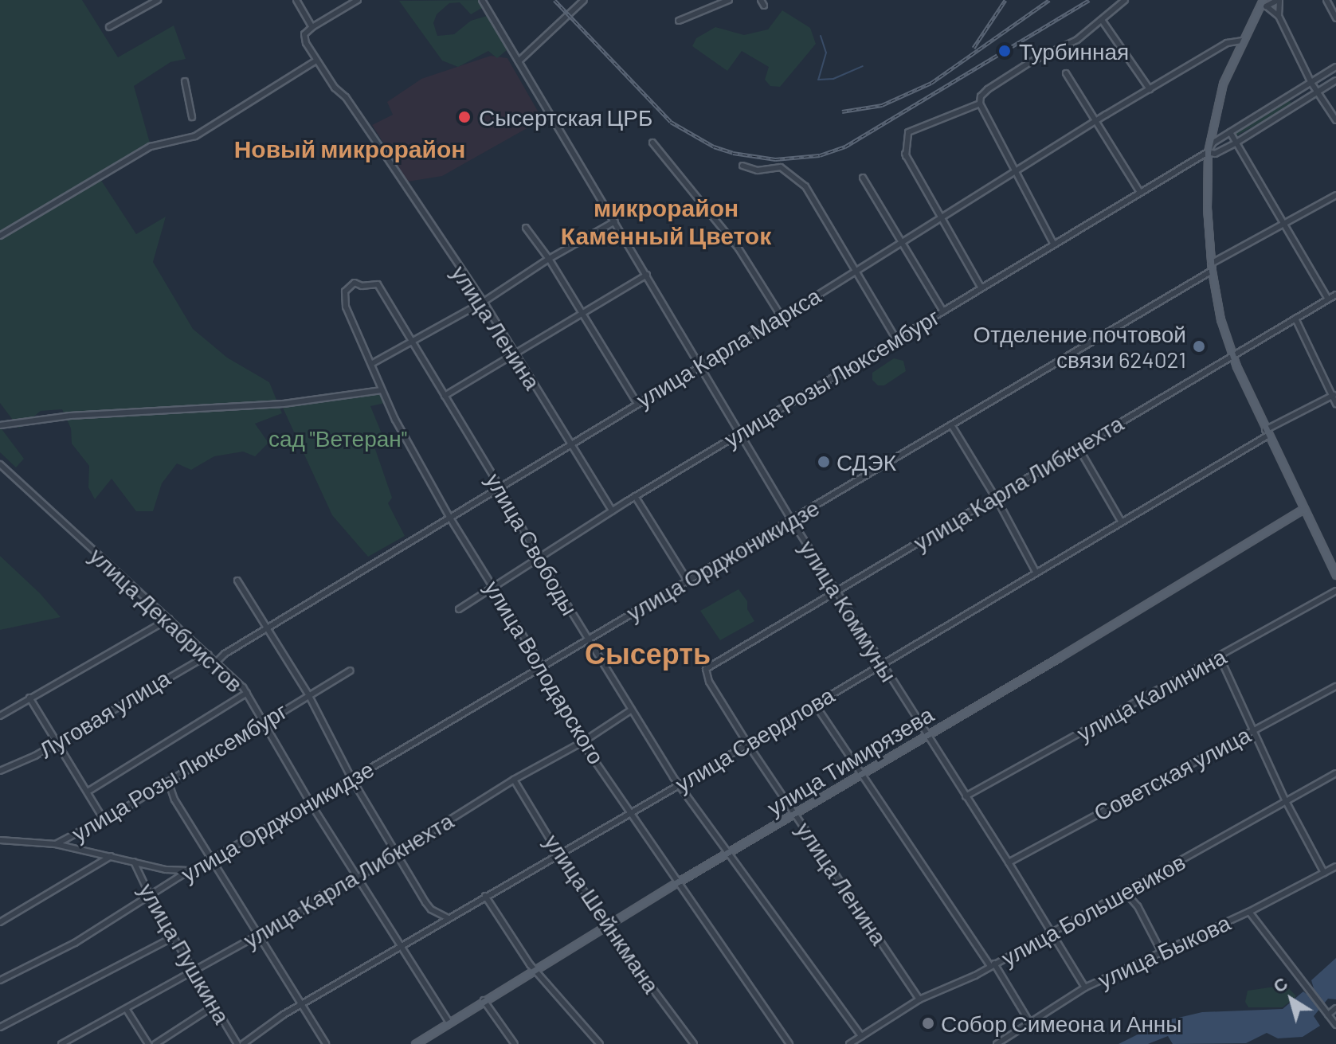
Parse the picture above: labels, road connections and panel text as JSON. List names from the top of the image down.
{
  "streets": {
    "main road": ["улица Тимирязева"],
    "street": [
      "улица Ленина",
      "улица Карла Маркса",
      "улица Розы Люксембург",
      "улица Карла Либкнехта",
      "улица Свободы",
      "улица Орджоникидзе",
      "улица Коммуны",
      "улица Декабристов",
      "улица Володарского",
      "улица Калинина",
      "Луговая улица",
      "улица Свердлова",
      "Советская улица",
      "улица Большевиков",
      "улица Шейнкмана",
      "улица Быкова",
      "улица Пушкина"
    ]
  },
  "crossings": [
    ["улица Ленина", "улица Карла Маркса"],
    ["улица Ленина", "улица Розы Люксембург"],
    ["улица Ленина", "улица Карла Либкнехта"],
    ["улица Ленина", "улица Свердлова"],
    ["улица Ленина", "улица Тимирязева"],
    ["улица Ленина", "улица Большевиков"],
    ["улица Карла Маркса", "улица Свободы"],
    ["улица Карла Маркса", "улица Коммуны"],
    ["улица Карла Маркса", "улица Декабристов"],
    ["улица Карла Маркса", "улица Володарского"],
    ["улица Розы Люксембург", "улица Свободы"],
    ["улица Розы Люксембург", "улица Коммуны"],
    ["улица Розы Люксембург", "улица Декабристов"],
    ["улица Розы Люксембург", "улица Володарского"],
    ["улица Карла Либкнехта", "улица Свободы"],
    ["улица Карла Либкнехта", "улица Коммуны"],
    ["улица Карла Либкнехта", "улица Декабристов"],
    ["улица Карла Либкнехта", "улица Володарского"],
    ["улица Карла Либкнехта", "улица Шейнкмана"],
    ["улица Карла Либкнехта", "улица Пушкина"],
    ["улица Свободы", "улица Орджоникидзе"],
    ["улица Свободы", "улица Володарского"],
    ["улица Свободы", "улица Свердлова"],
    ["улица Свободы", "улица Тимирязева"],
    ["улица Свободы", "улица Большевиков"],
    ["улица Орджоникидзе", "улица Коммуны"],
    ["улица Орджоникидзе", "улица Декабристов"],
    ["улица Орджоникидзе", "улица Володарского"],
    ["улица Орджоникидзе", "улица Пушкина"],
    ["улица Коммуны", "улица Калинина"],
    ["улица Коммуны", "улица Свердлова"],
    ["улица Коммуны", "улица Тимирязева"],
    ["улица Коммуны", "Советская улица"],
    ["улица Коммуны", "улица Большевиков"],
    ["улица Коммуны", "улица Быкова"],
    ["улица Декабристов", "Луговая улица"],
    ["улица Декабристов", "улица Свердлова"],
    ["улица Декабристов", "улица Тимирязева"],
    ["улица Володарского", "улица Свердлова"],
    ["улица Володарского", "улица Тимирязева"],
    ["улица Свердлова", "улица Шейнкмана"],
    ["улица Тимирязева", "улица Шейнкмана"]
  ],
  "districts": ["Новый микрорайон", "микрорайон Каменный Цветок", "Сысерть"],
  "parks": ["сад \"Ветеран\""],
  "places": [
    "Турбинная",
    "Сысертская ЦРБ",
    "Отделение почтовой связи 624021",
    "СДЭК",
    "Собор Симеона и Анны"
  ],
  "north": "top left"
}
